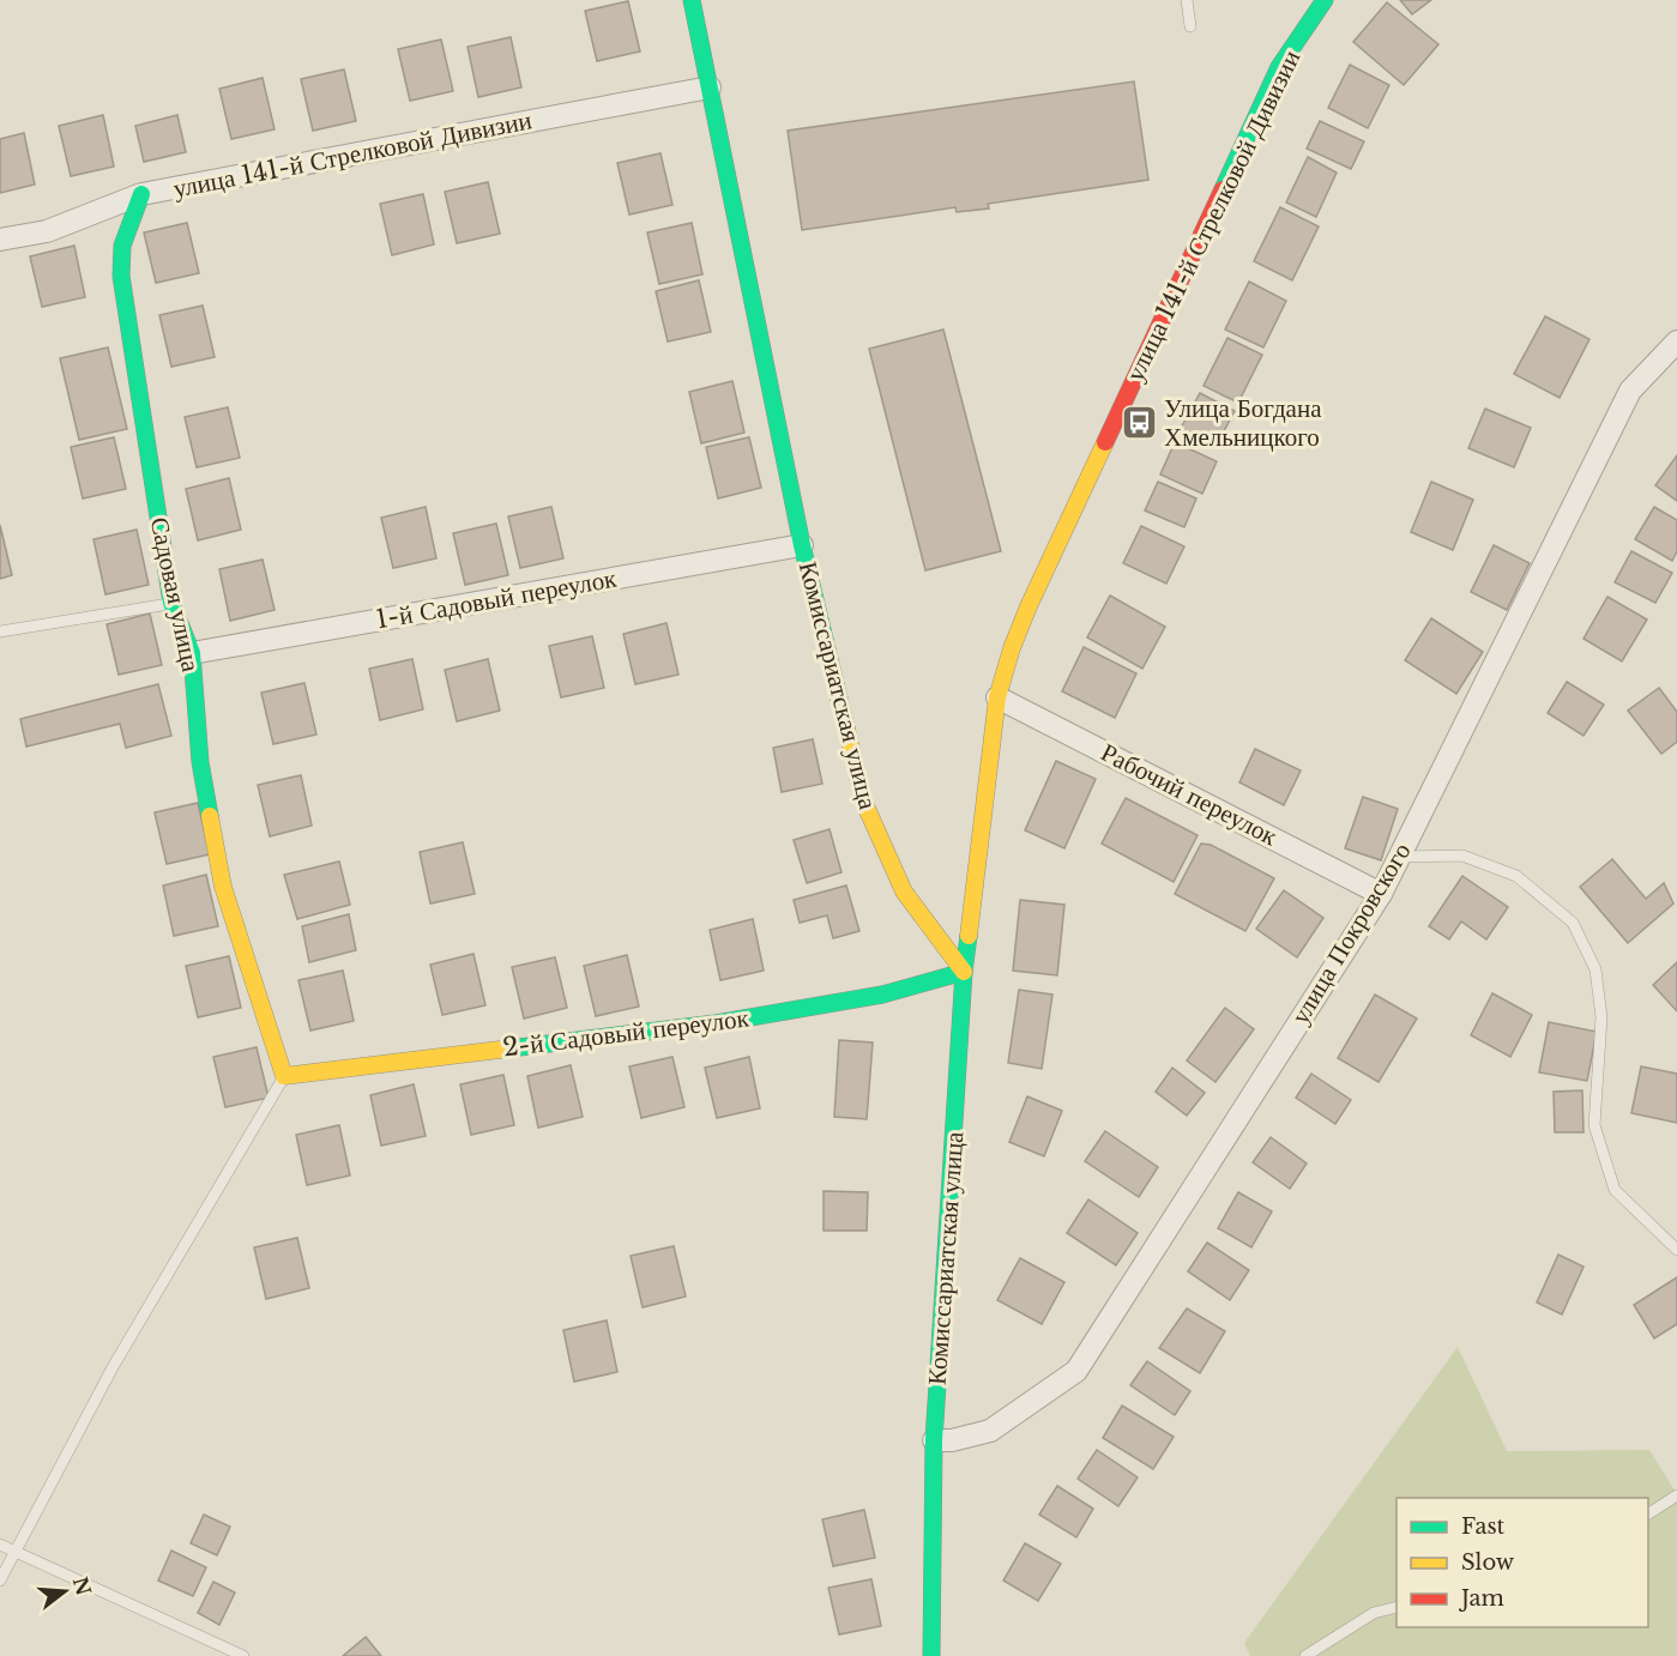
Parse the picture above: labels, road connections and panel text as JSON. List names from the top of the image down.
{
  "streets": {
    "street": [
      "улица 141-й Стрелковой Дивизии",
      "Садовая улица",
      "1-й Садовый переулок",
      "Комиссариатская улица",
      "Рабочий переулок",
      "улица Покровского",
      "2-й Садовый переулок"
    ]
  },
  "crossings": [
    ["улица 141-й Стрелковой Дивизии", "Садовая улица"],
    ["улица 141-й Стрелковой Дивизии", "Комиссариатская улица"],
    ["улица 141-й Стрелковой Дивизии", "Рабочий переулок"],
    ["улица 141-й Стрелковой Дивизии", "2-й Садовый переулок"],
    ["Садовая улица", "1-й Садовый переулок"],
    ["Садовая улица", "2-й Садовый переулок"],
    ["1-й Садовый переулок", "Комиссариатская улица"],
    ["Комиссариатская улица", "улица Покровского"],
    ["Комиссариатская улица", "2-й Садовый переулок"],
    ["Рабочий переулок", "улица Покровского"]
  ],
  "places": {
    "bus stop": ["Улица Богдана Хмельницкого"]
  },
  "legend": ["Fast", "Slow", "Jam"],
  "north": "right"
}
